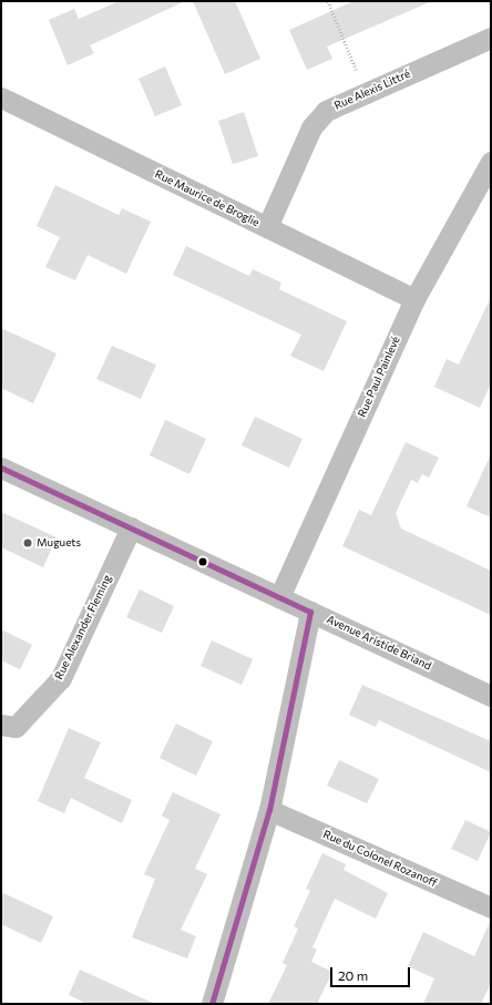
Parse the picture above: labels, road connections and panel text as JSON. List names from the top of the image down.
{
  "streets": {
    "street": [
      "Rue Alexis Littré",
      "Rue Maurice de Broglie",
      "Rue Paul Painlevé",
      "Rue Alexander Fleming",
      "Avenue Aristide Briand",
      "Rue du Colonel Rozanoff"
    ]
  },
  "crossings": [
    ["Rue Alexis Littré", "Rue Maurice de Broglie"],
    ["Rue Maurice de Broglie", "Rue Paul Painlevé"],
    ["Rue Paul Painlevé", "Avenue Aristide Briand"],
    ["Rue Alexander Fleming", "Avenue Aristide Briand"]
  ],
  "places": ["Muguets"],
  "scale_bar": "20 m"
}
